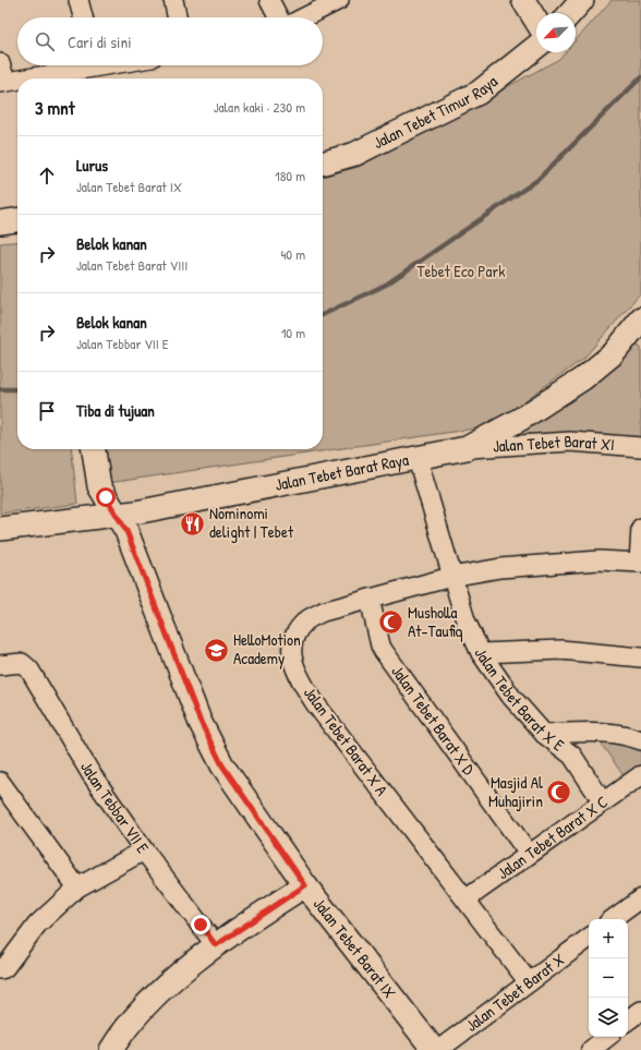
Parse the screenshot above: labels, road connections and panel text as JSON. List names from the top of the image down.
{
  "streets": {
    "street": [
      "Jalan Tebet Timur Raya",
      "Jalan Tebet Barat XI",
      "Jalan Tebet Barat Raya",
      "Jalan Tebet Barat X E",
      "Jalan Tebet Barat X D",
      "Jalan Tebet Barat X A",
      "Jalan Tebbar VII E",
      "Jalan Tebet Barat X C",
      "Jalan Tebet Barat IX",
      "Jalan Tebet Barat X"
    ]
  },
  "crossings": [
    ["Jalan Tebet Barat XI", "Jalan Tebet Barat Raya"],
    ["Jalan Tebet Barat Raya", "Jalan Tebet Barat X E"],
    ["Jalan Tebet Barat Raya", "Jalan Tebet Barat IX"],
    ["Jalan Tebet Barat X E", "Jalan Tebet Barat X A"],
    ["Jalan Tebet Barat X E", "Jalan Tebet Barat X C"],
    ["Jalan Tebet Barat X D", "Jalan Tebet Barat X A"],
    ["Jalan Tebet Barat X D", "Jalan Tebet Barat X C"],
    ["Jalan Tebet Barat X A", "Jalan Tebet Barat X C"],
    ["Jalan Tebet Barat X A", "Jalan Tebet Barat X"]
  ],
  "parks": ["Tebet Eco Park"],
  "places": {
    "restaurant": ["Nominomi delight | Tebet"],
    "mosque": ["Musholla At-Taufiq", "Masjid Al Muhajirin"],
    "school or university": ["HelloMotion Academy"]
  },
  "north": "bottom left",
  "page": {
    "search": "Cari di sini",
    "heading": ["3 mnt", "Jalan kaki · 230 m"],
    "list": [
      ["Lurus", "Jalan Tebet Barat IX", "180 m"],
      ["Belok kanan", "Jalan Tebet Barat VIII", "40 m"],
      ["Belok kanan", "Jalan Tebbar VII E", "10 m"],
      "Tiba di tujuan"
    ],
    "map_buttons": ["+", "−"]
  }
}
